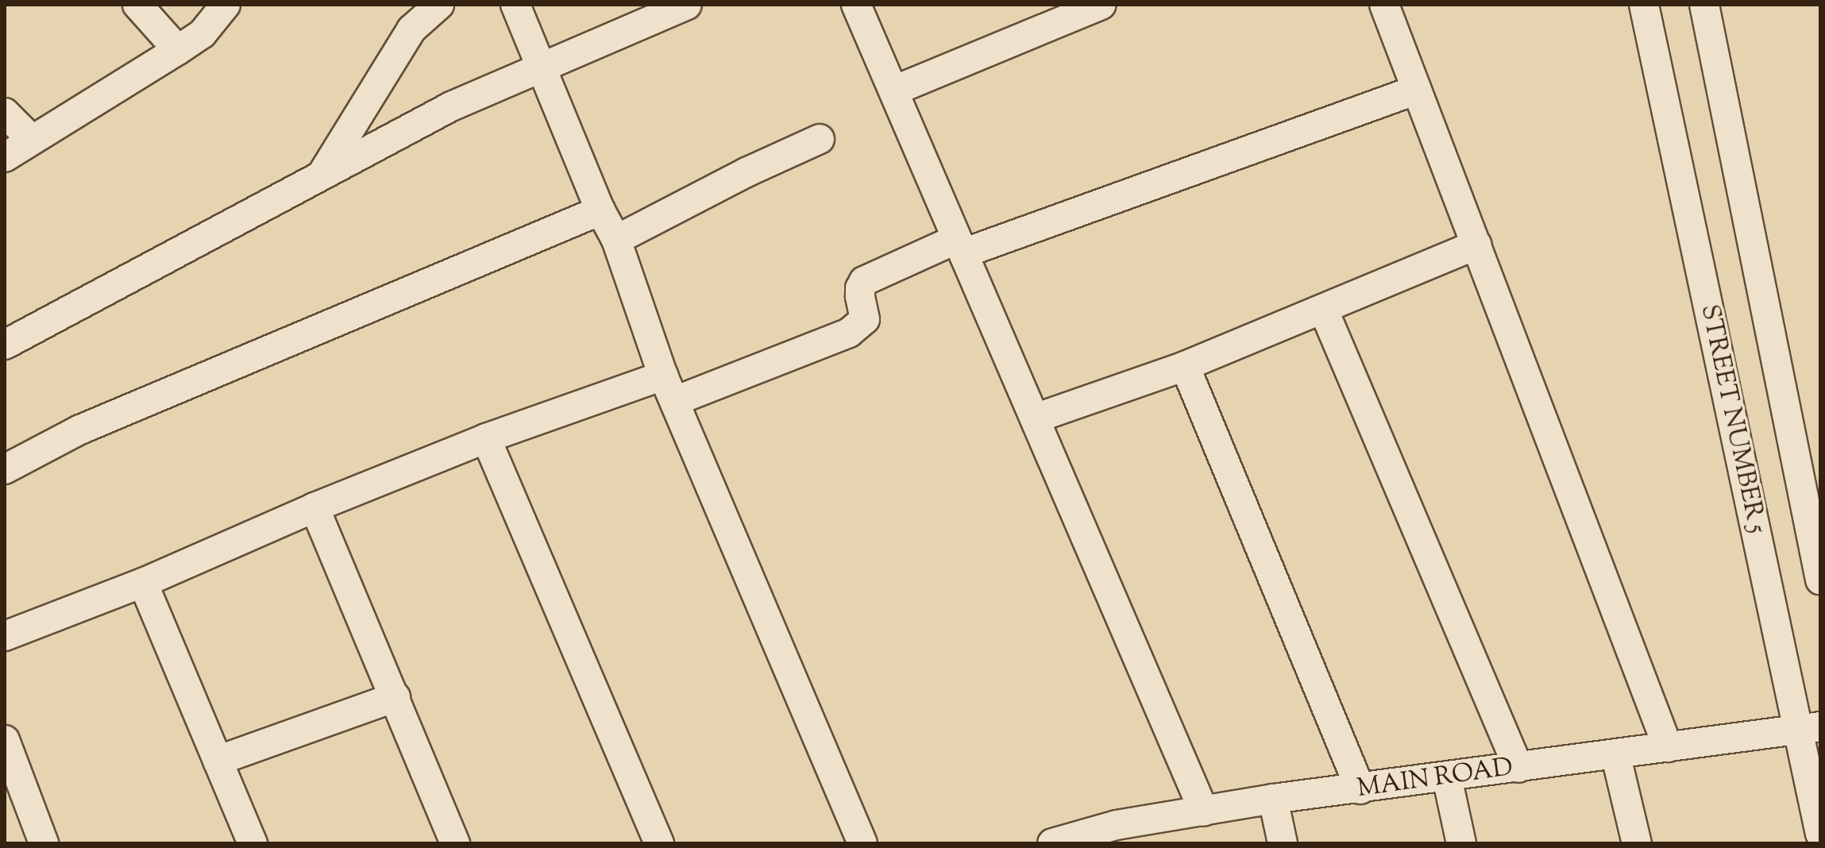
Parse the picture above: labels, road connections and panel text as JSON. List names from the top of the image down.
{
  "streets": {
    "street": ["STREET NUMBER 5", "MAIN ROAD"]
  },
  "crossings": [
    ["STREET NUMBER 5", "MAIN ROAD"]
  ]
}
